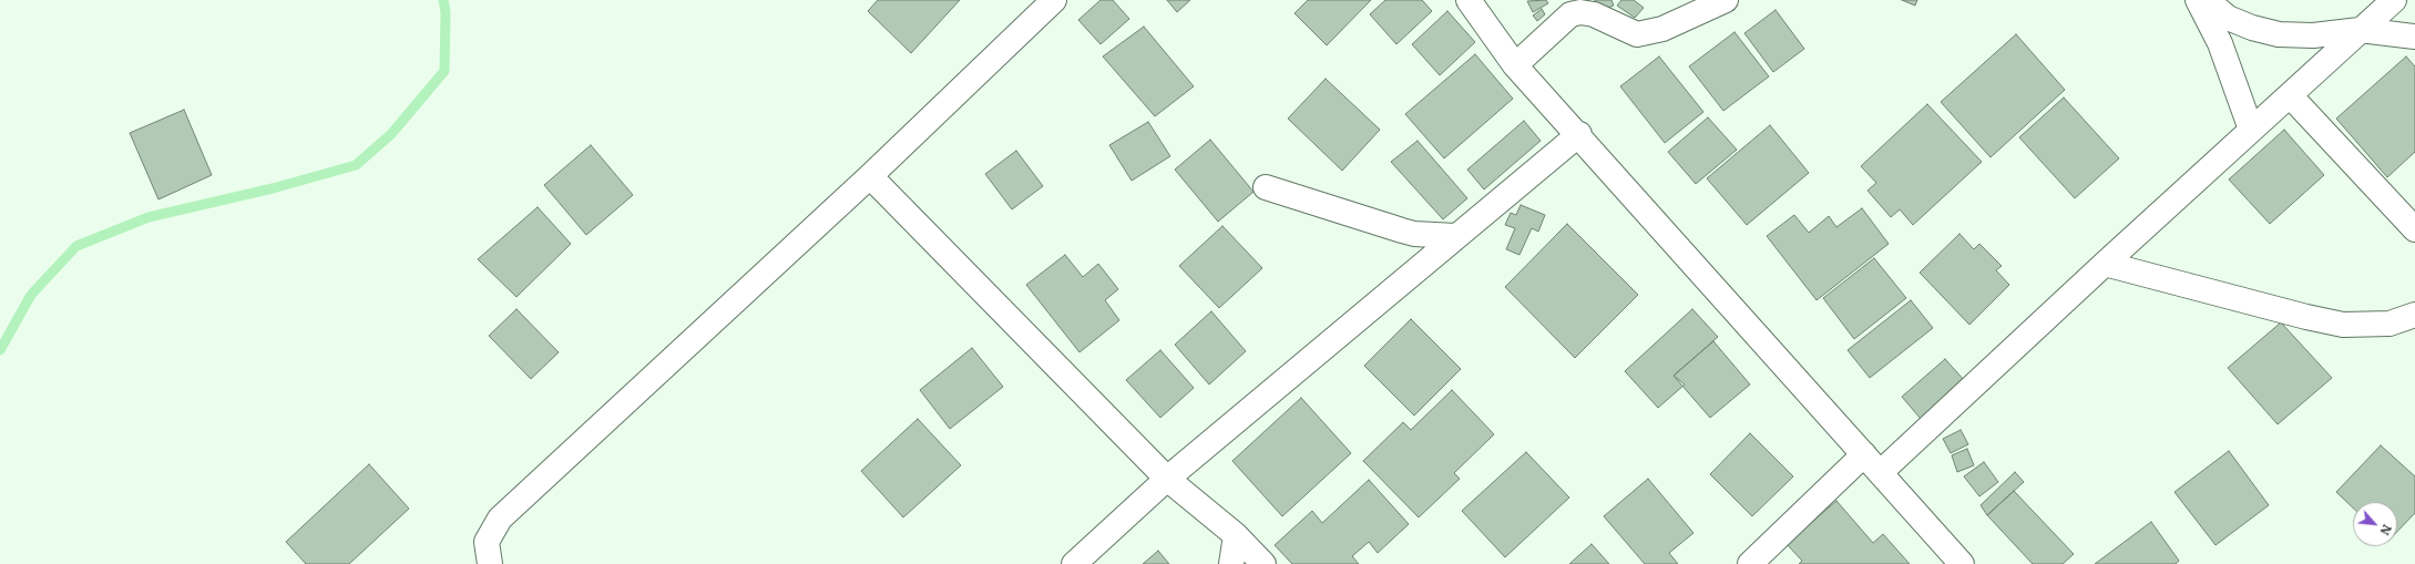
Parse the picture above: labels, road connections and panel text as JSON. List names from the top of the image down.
{
  "north": "bottom right"
}
